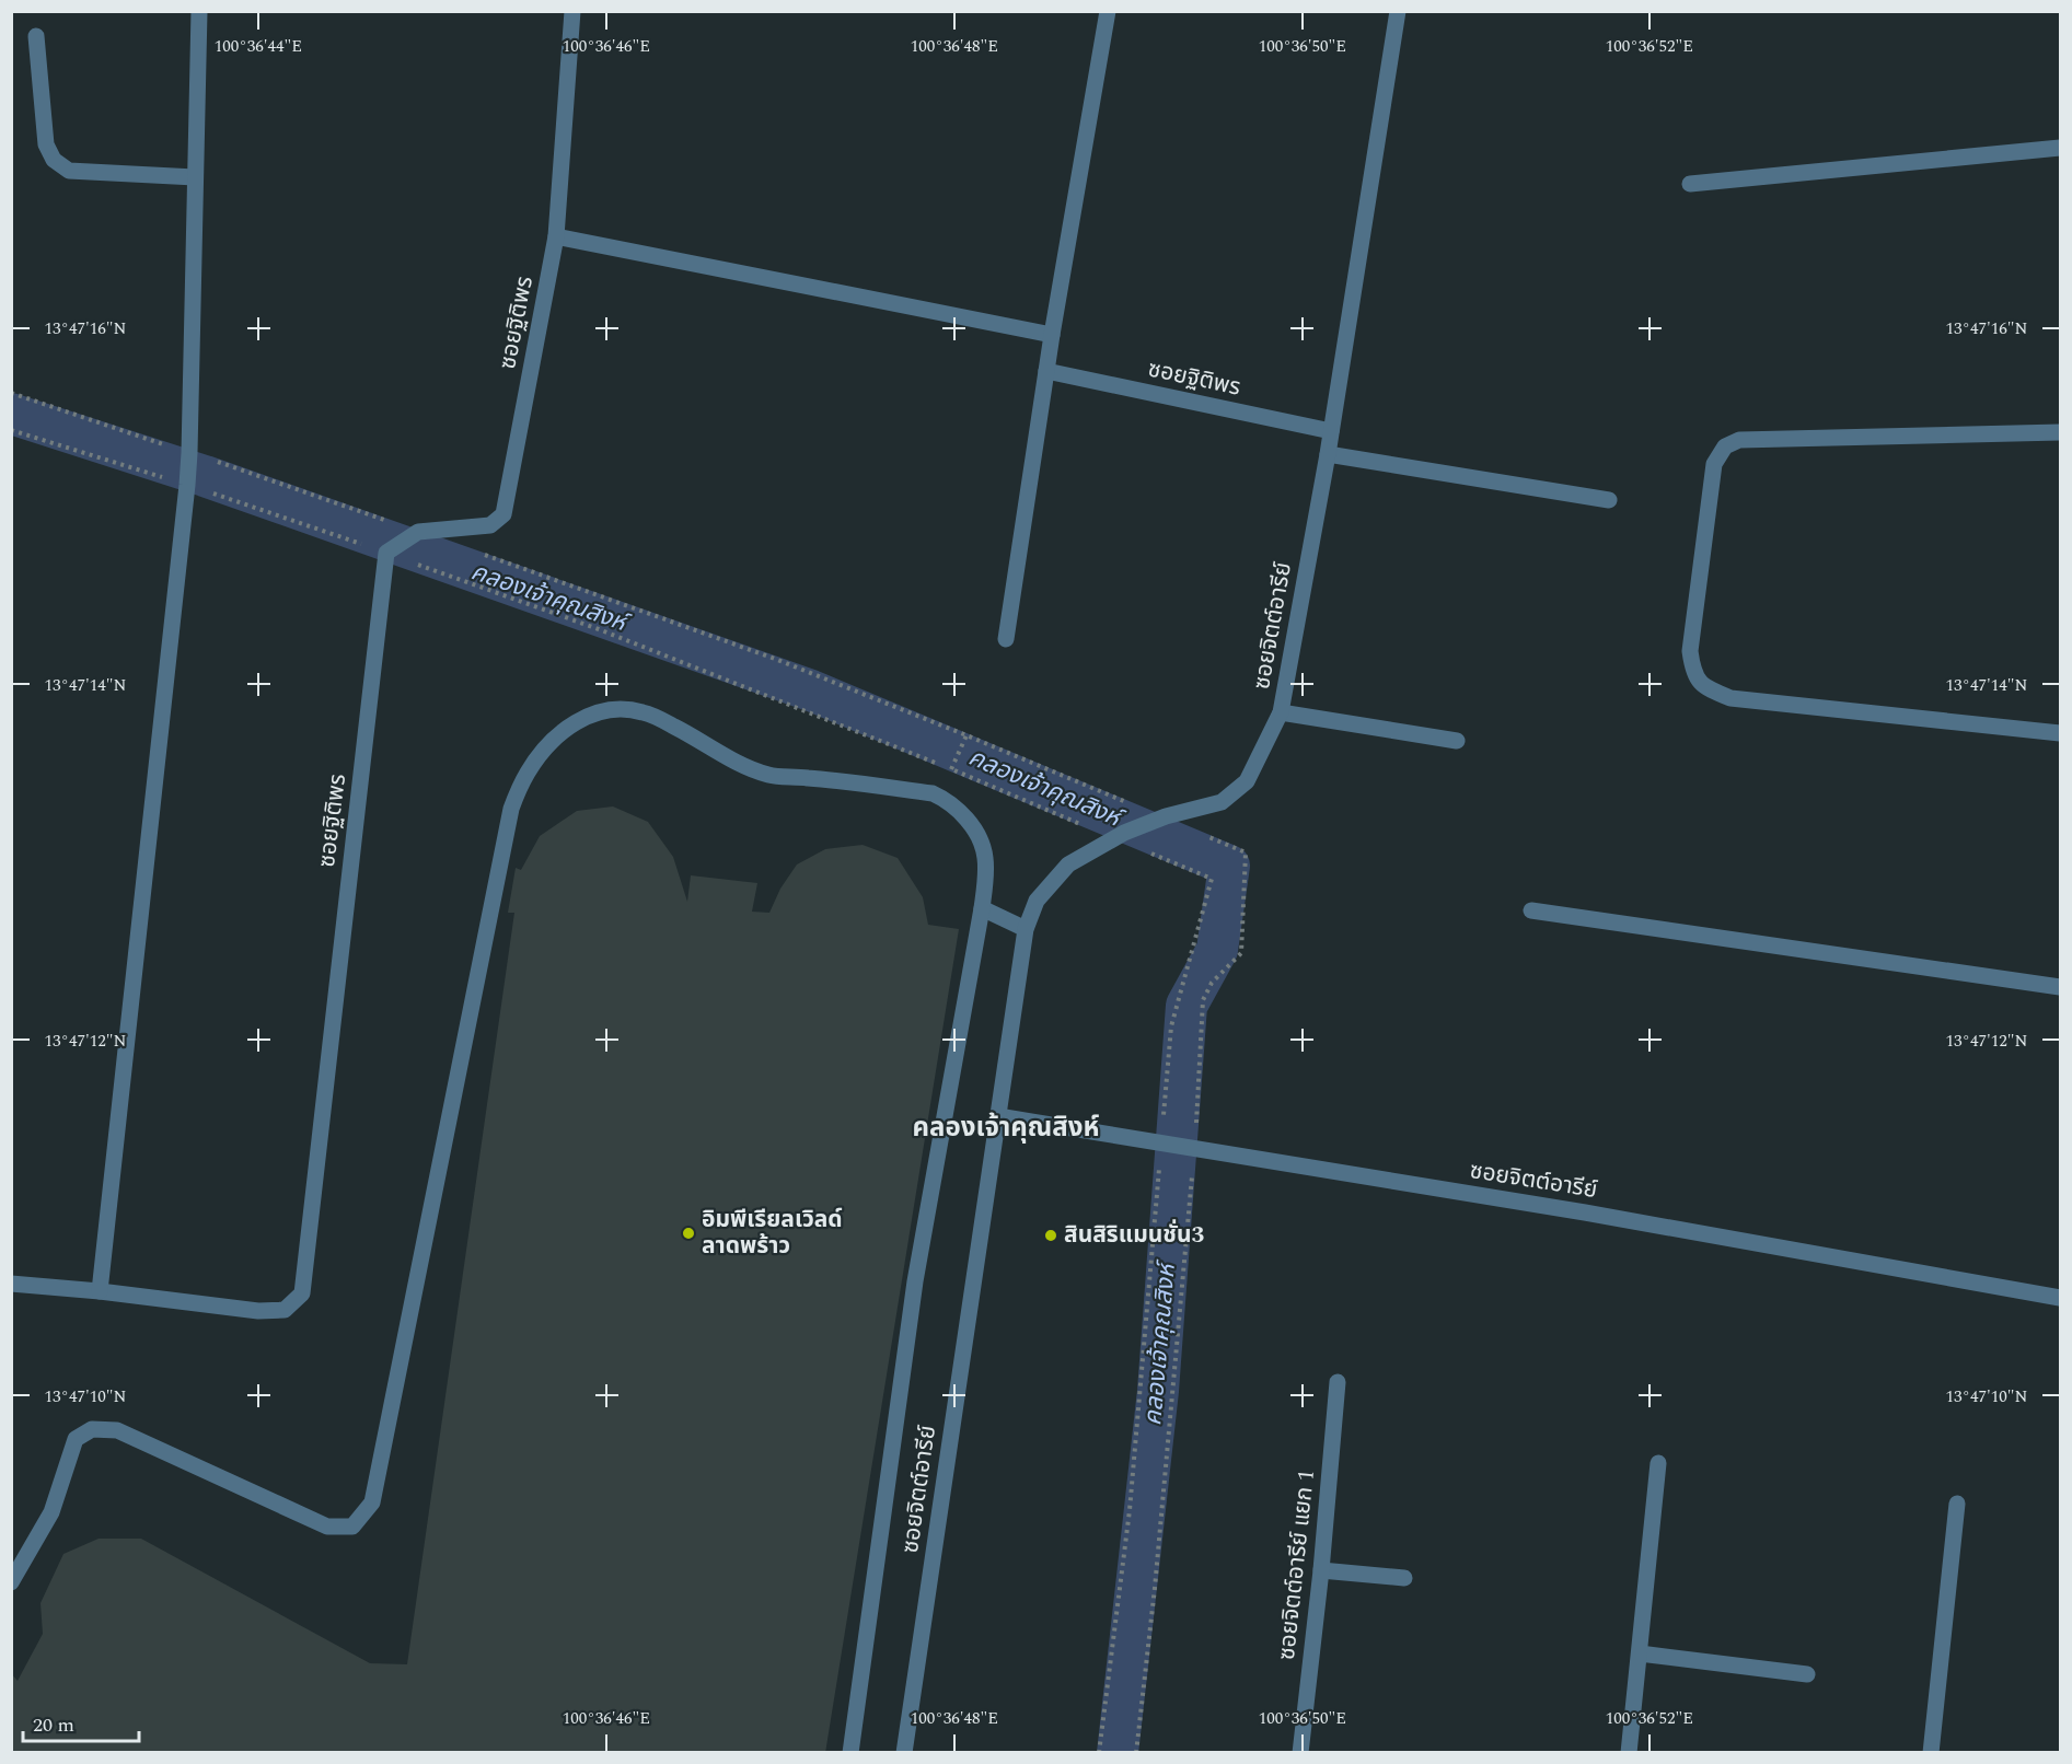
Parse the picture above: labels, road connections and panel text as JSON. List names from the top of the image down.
{
  "streets": {
    "street": ["ซอยฐิติพร", "ซอยจิตต์อารีย์", "ซอยจิตต์อารีย์ แยก 1"]
  },
  "crossings": [
    ["ซอยฐิติพร", "ซอยจิตต์อารีย์"]
  ],
  "districts": ["คลองเจ้าคุณสิงห์"],
  "water": ["คลองเจ้าคุณสิงห์"],
  "places": ["อิมพีเรียลเวิลด์ ลาดพร้าว", "สินสิริแมนชั่น3"],
  "scale_bar": "20 m",
  "coordinates": [
    "100°36'44\"E",
    "100°36'46\"E",
    "100°36'48\"E",
    "100°36'50\"E",
    "100°36'52\"E",
    "13°47'16\"N",
    "13°47'14\"N",
    "13°47'12\"N",
    "13°47'10\"N"
  ]
}
